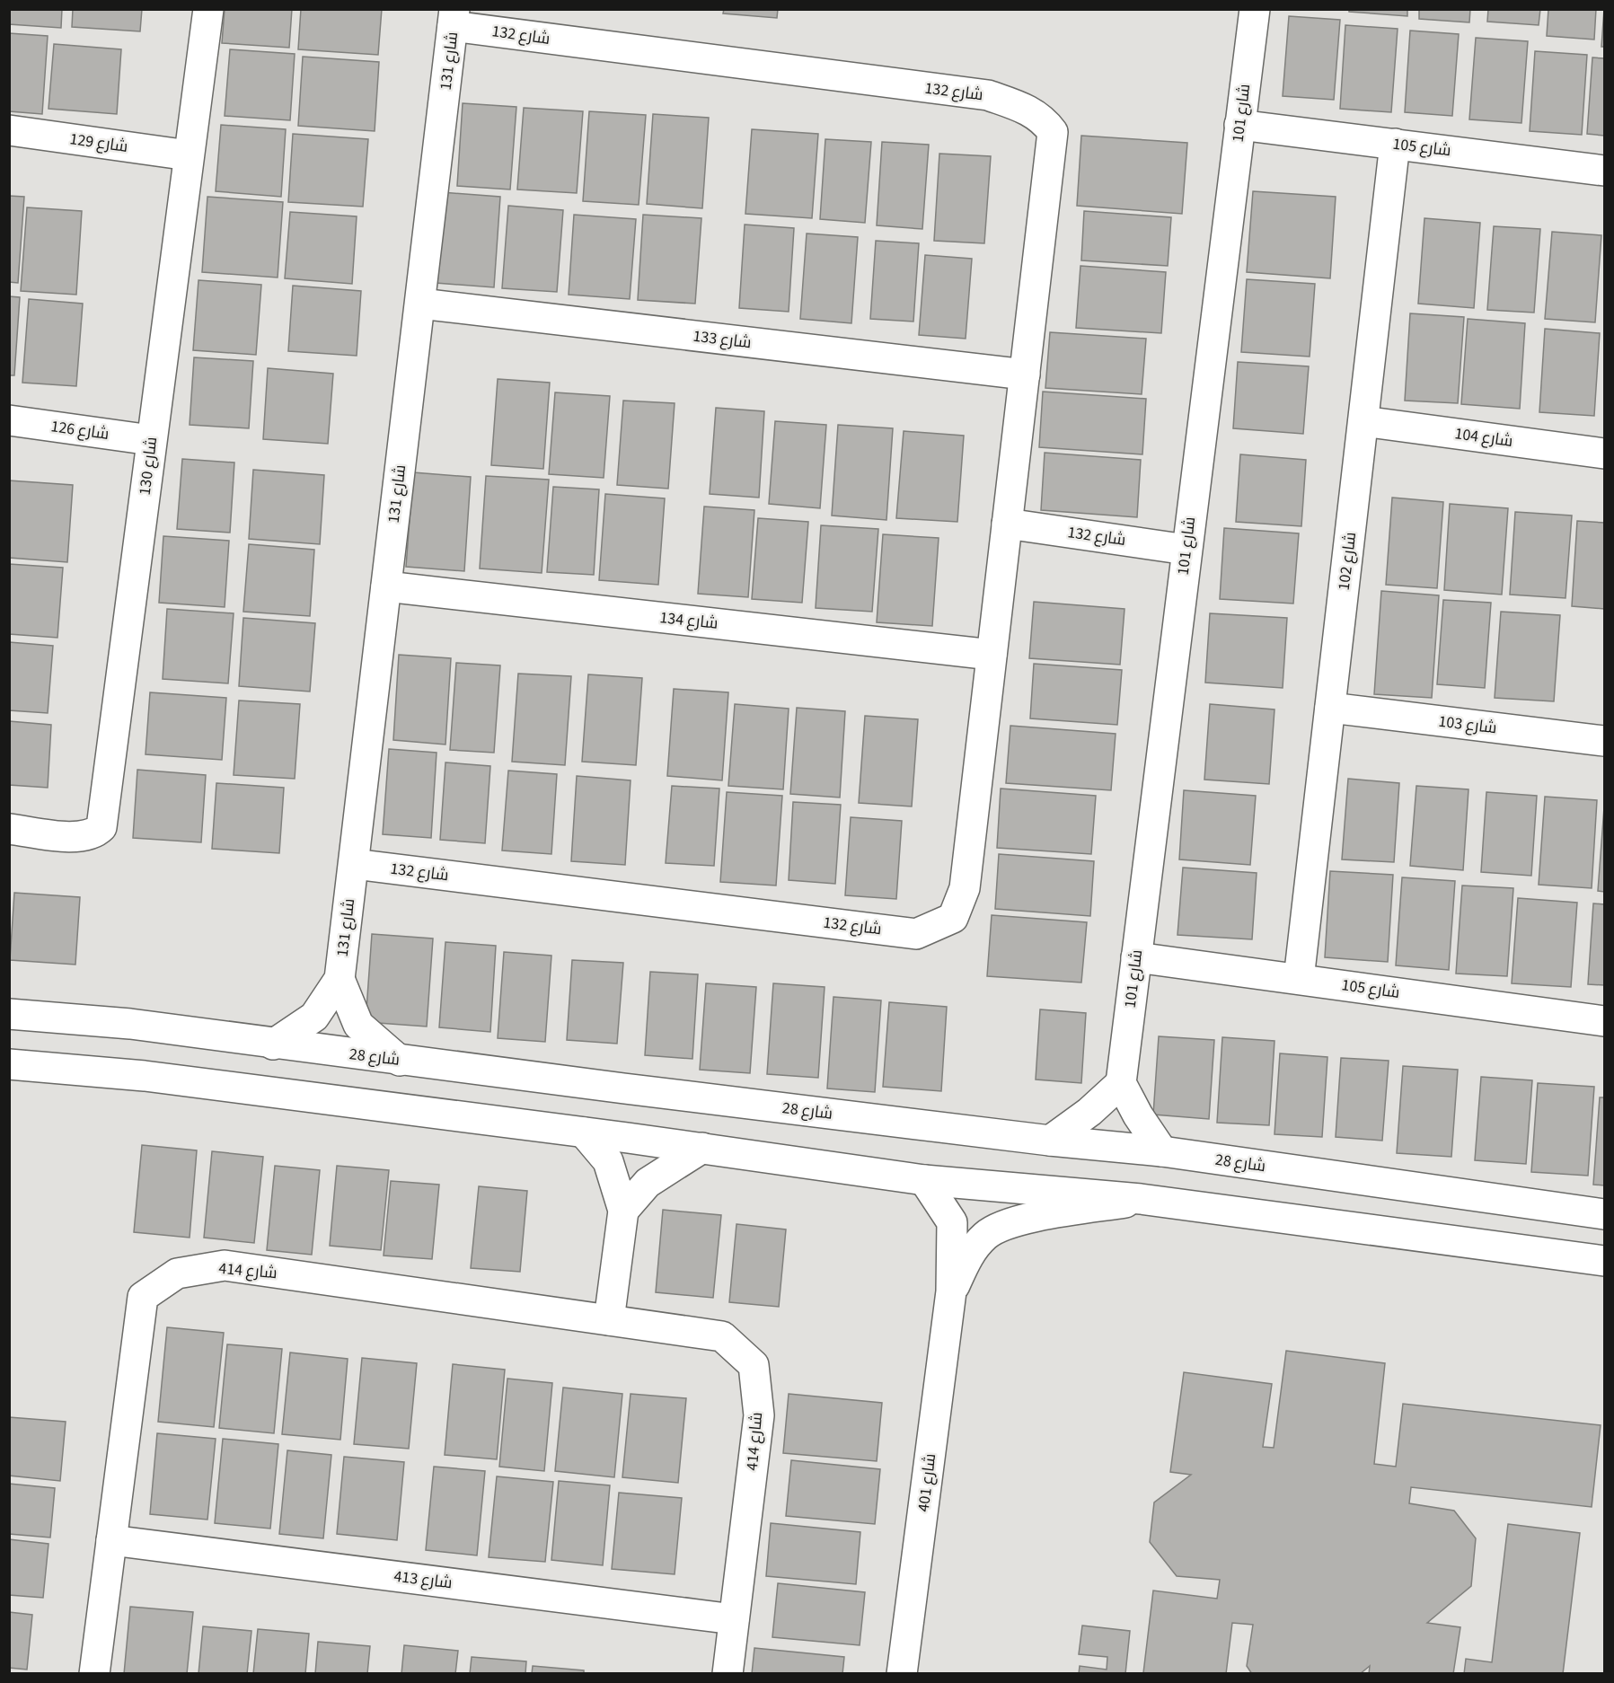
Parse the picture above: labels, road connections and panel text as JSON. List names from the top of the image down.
{
  "streets": {
    "street": [
      "شارع 132",
      "شارع 131",
      "شارع 101",
      "شارع 129",
      "شارع 105",
      "شارع 133",
      "شارع 126",
      "شارع 104",
      "شارع 130",
      "شارع 102",
      "شارع 134",
      "شارع 103",
      "شارع 28",
      "شارع 414",
      "شارع 401",
      "شارع 413"
    ]
  },
  "crossings": [
    ["شارع 132", "شارع 131"],
    ["شارع 132", "شارع 101"],
    ["شارع 132", "شارع 133"],
    ["شارع 132", "شارع 134"],
    ["شارع 131", "شارع 133"],
    ["شارع 131", "شارع 134"],
    ["شارع 131", "شارع 28"],
    ["شارع 101", "شارع 105"],
    ["شارع 129", "شارع 130"],
    ["شارع 105", "شارع 102"],
    ["شارع 126", "شارع 130"],
    ["شارع 104", "شارع 102"],
    ["شارع 102", "شارع 103"],
    ["شارع 414", "شارع 413"]
  ]
}
